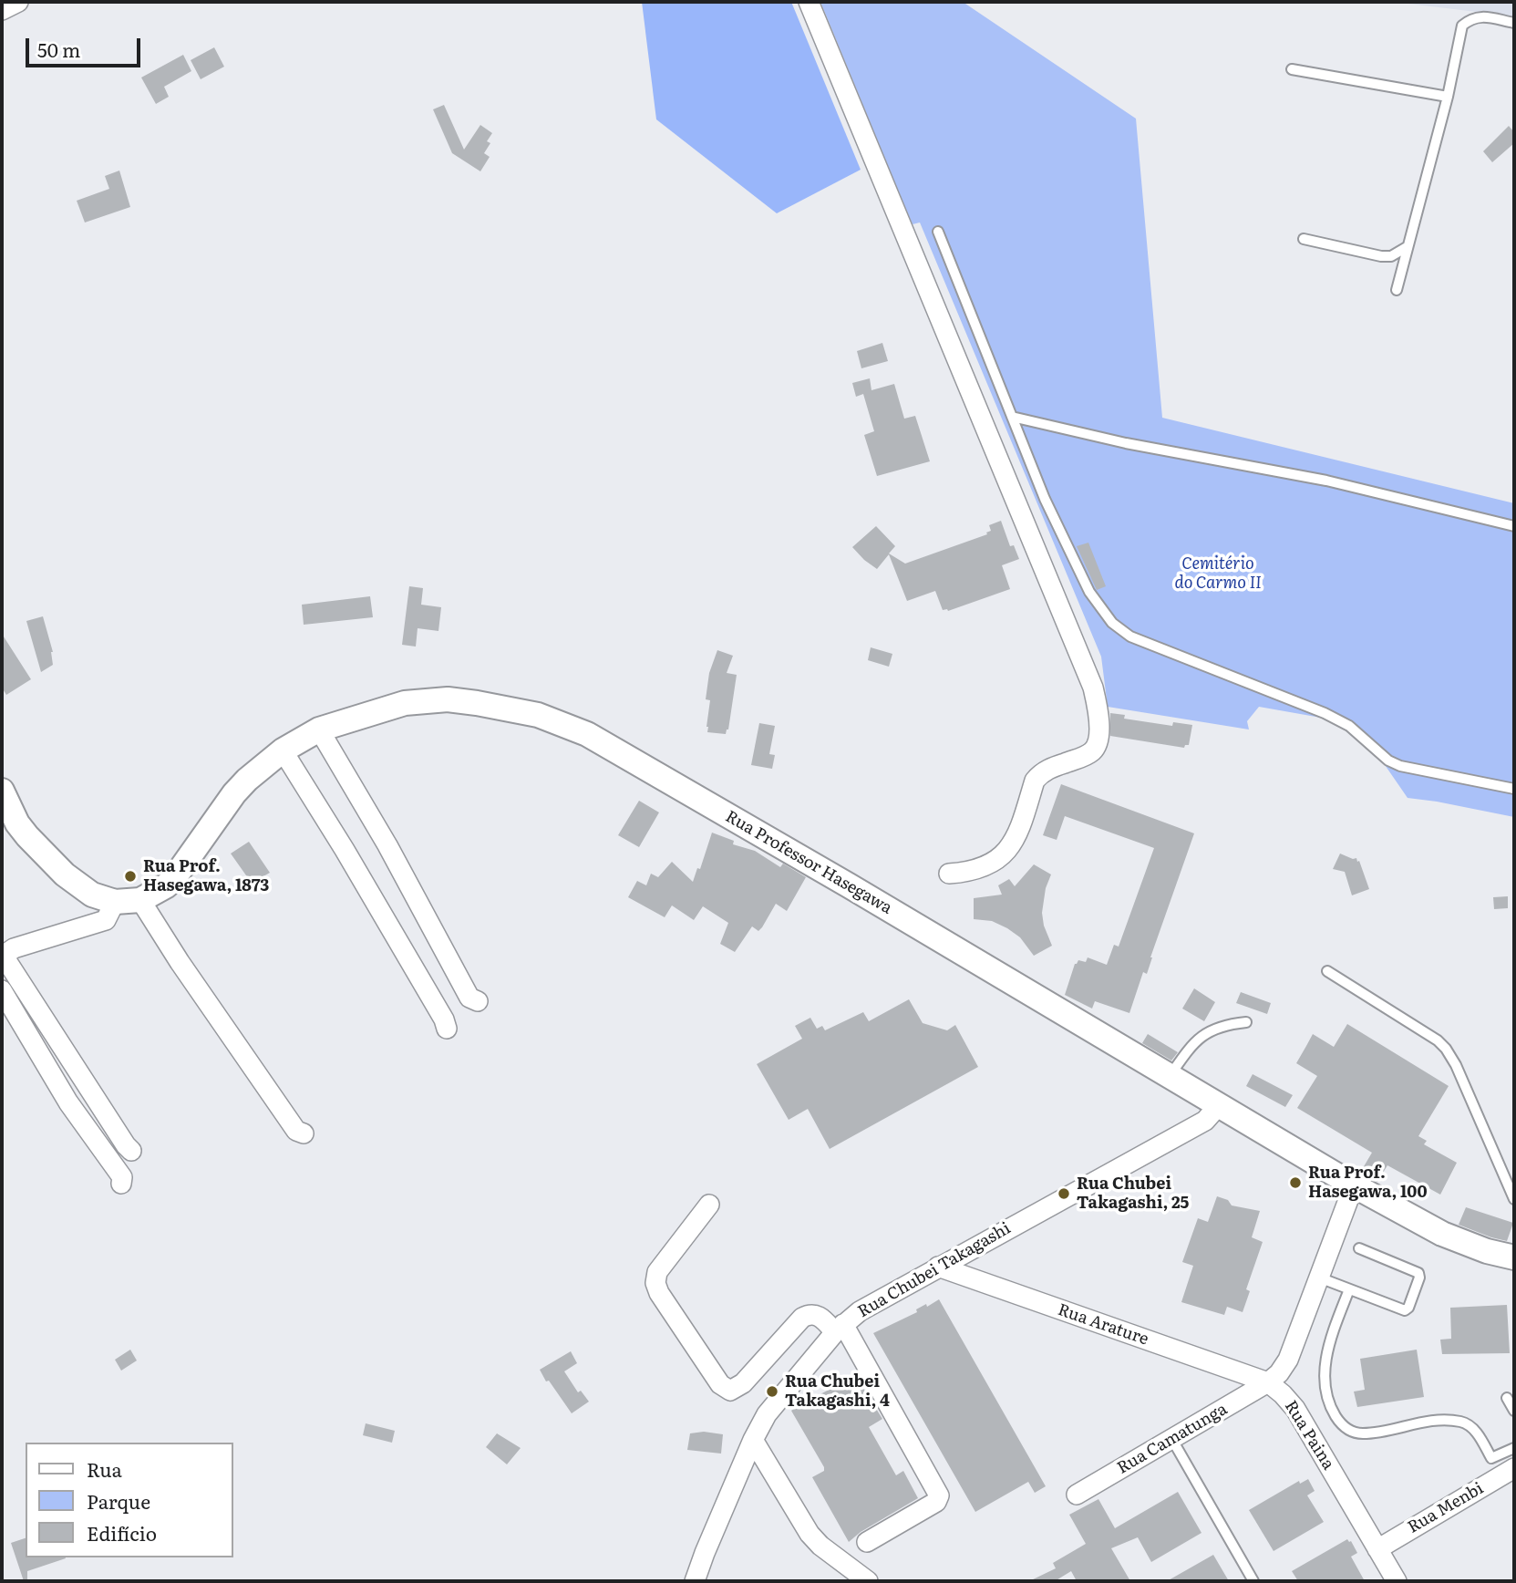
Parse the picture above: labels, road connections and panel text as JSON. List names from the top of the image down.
{
  "streets": {
    "street": [
      "Rua Professor Hasegawa",
      "Rua Chubei Takagashi",
      "Rua Arature",
      "Rua Paina",
      "Rua Camatunga",
      "Rua Menbi"
    ]
  },
  "crossings": [
    ["Rua Professor Hasegawa", "Rua Chubei Takagashi"],
    ["Rua Chubei Takagashi", "Rua Arature"],
    ["Rua Arature", "Rua Paina"],
    ["Rua Arature", "Rua Camatunga"],
    ["Rua Paina", "Rua Camatunga"],
    ["Rua Paina", "Rua Menbi"]
  ],
  "parks": ["Cemitério do Carmo II"],
  "places": [
    "Rua Prof. Hasegawa, 1873",
    "Rua Prof. Hasegawa, 100",
    "Rua Chubei Takagashi, 25",
    "Rua Chubei Takagashi, 4"
  ],
  "legend": ["Rua", "Parque", "Edifício"],
  "scale_bar": "50 m"
}
